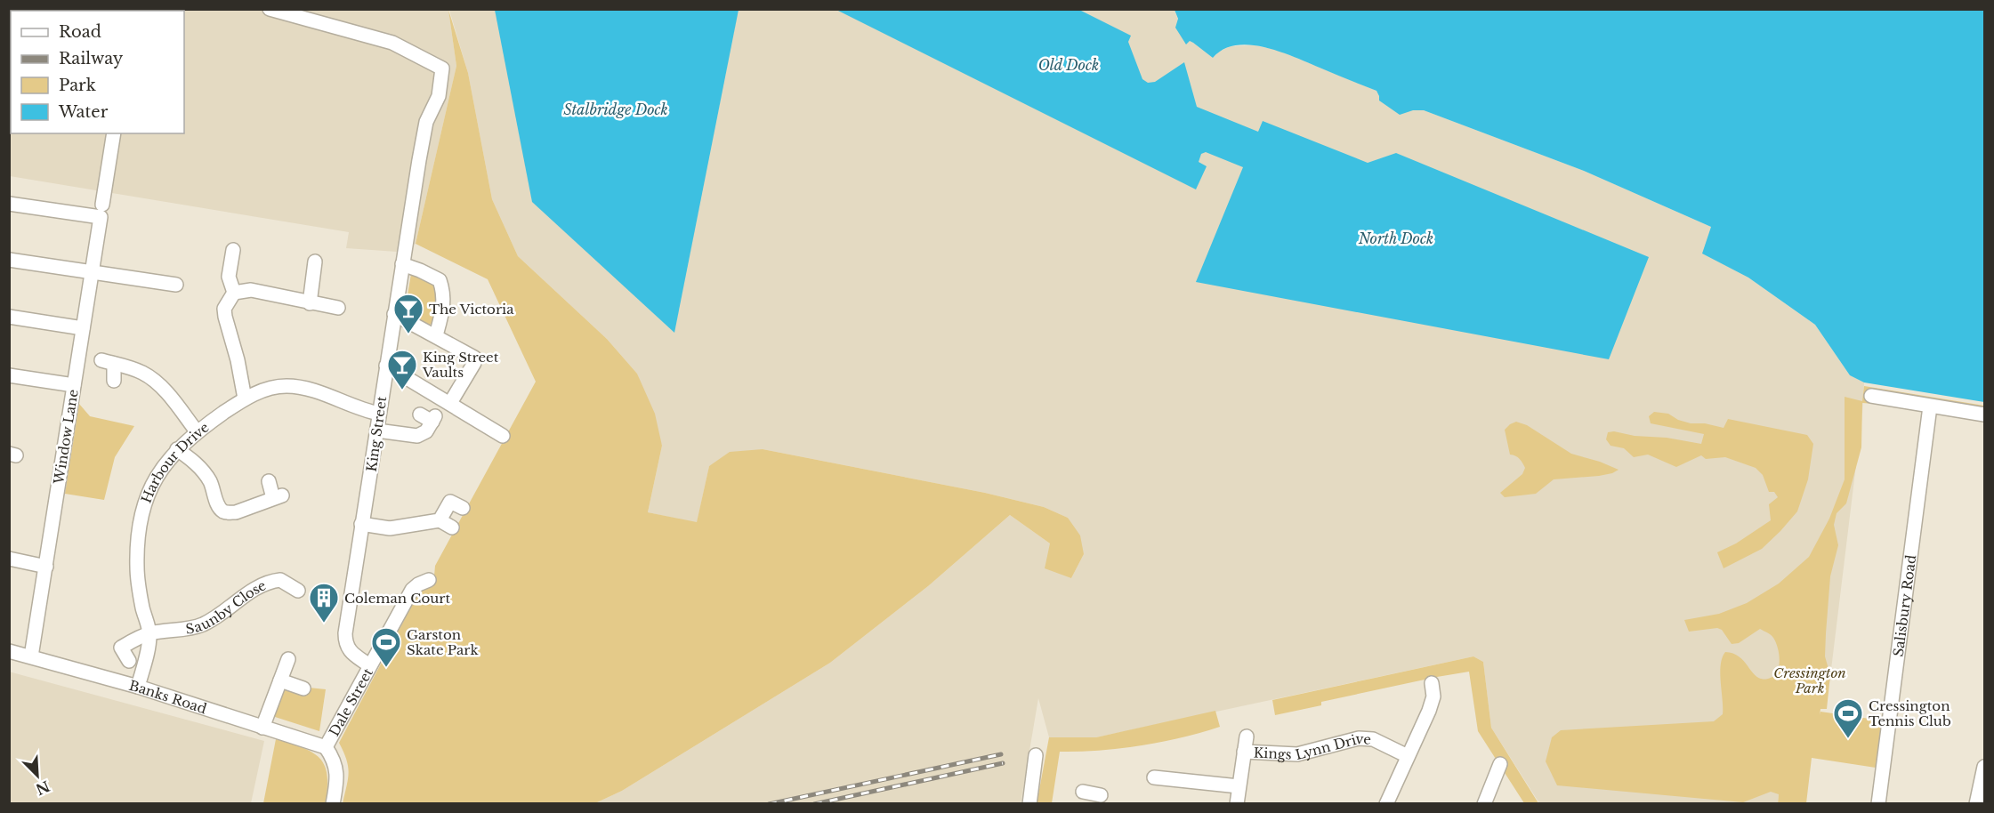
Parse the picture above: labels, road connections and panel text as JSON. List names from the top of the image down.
{
  "streets": {
    "street": [
      "King Street",
      "Window Lane",
      "Harbour Drive",
      "Salisbury Road",
      "Saunby Close",
      "Banks Road",
      "Dale Street",
      "Kings Lynn Drive"
    ]
  },
  "crossings": [
    ["King Street", "Harbour Drive"],
    ["King Street", "Dale Street"],
    ["Window Lane", "Banks Road"],
    ["Harbour Drive", "Saunby Close"],
    ["Harbour Drive", "Banks Road"],
    ["Banks Road", "Dale Street"]
  ],
  "water": ["Old Dock", "Stalbridge Dock", "North Dock"],
  "parks": ["Cressington Park"],
  "places": {
    "bar": ["The Victoria", "King Street Vaults"],
    "building": ["Coleman Court"],
    "sports": ["Garston Skate Park", "Cressington Tennis Club"]
  },
  "legend": [
    "Road",
    "Railway",
    "Park",
    "Water"
  ],
  "north": "bottom right"
}
